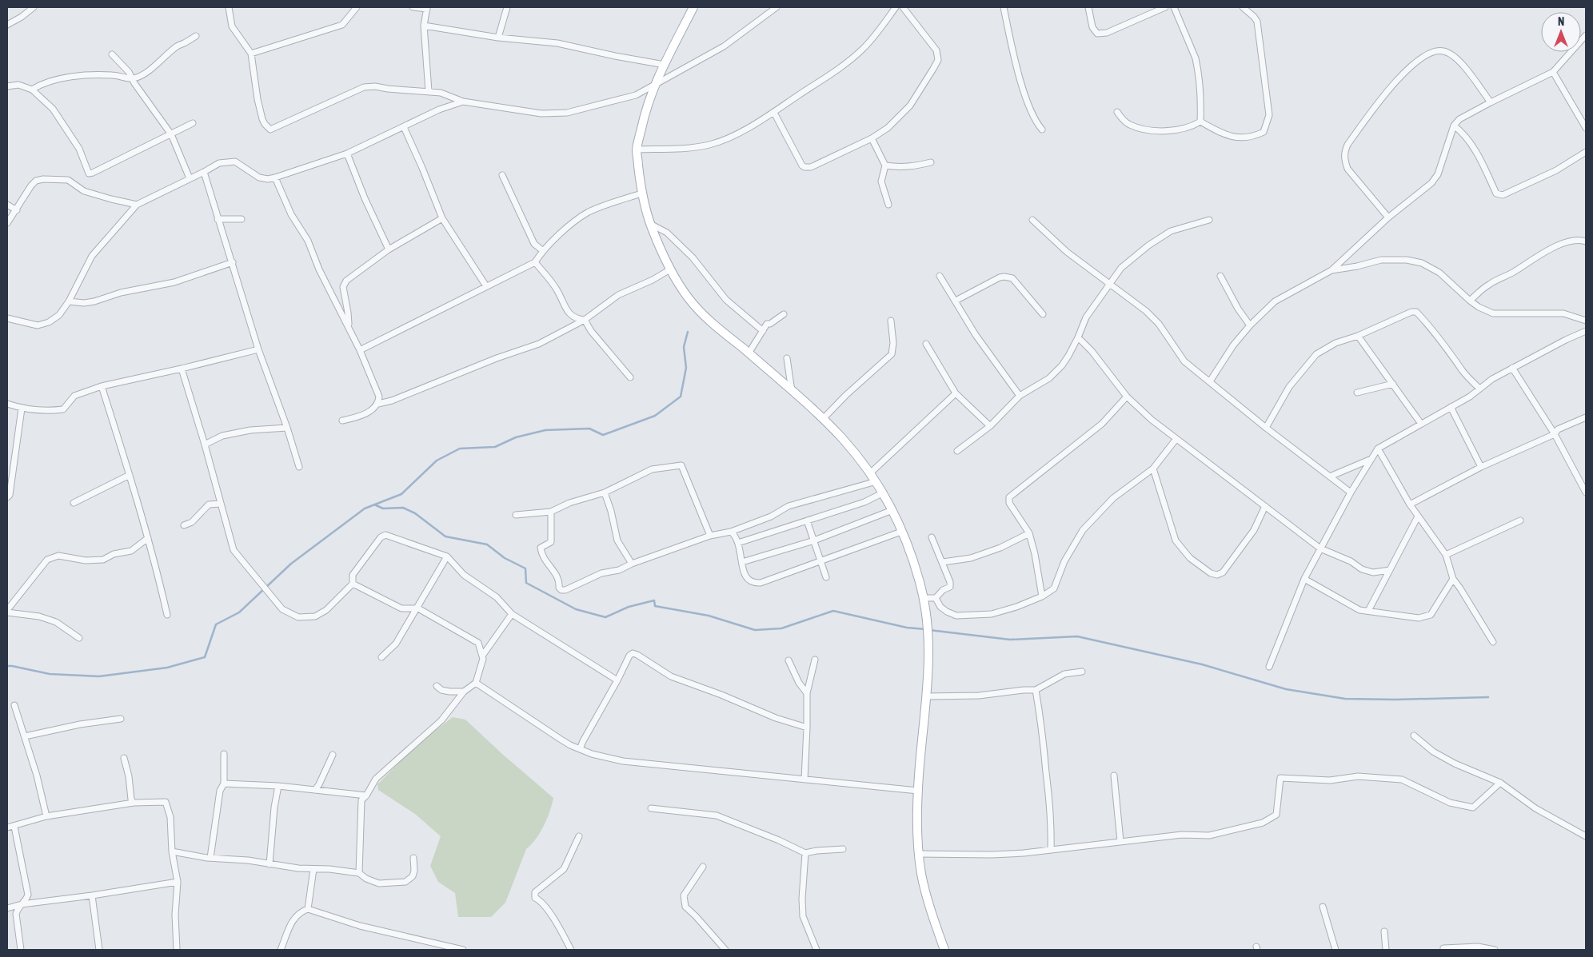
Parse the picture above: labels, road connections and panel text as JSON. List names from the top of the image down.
{
  "north": "top"
}
